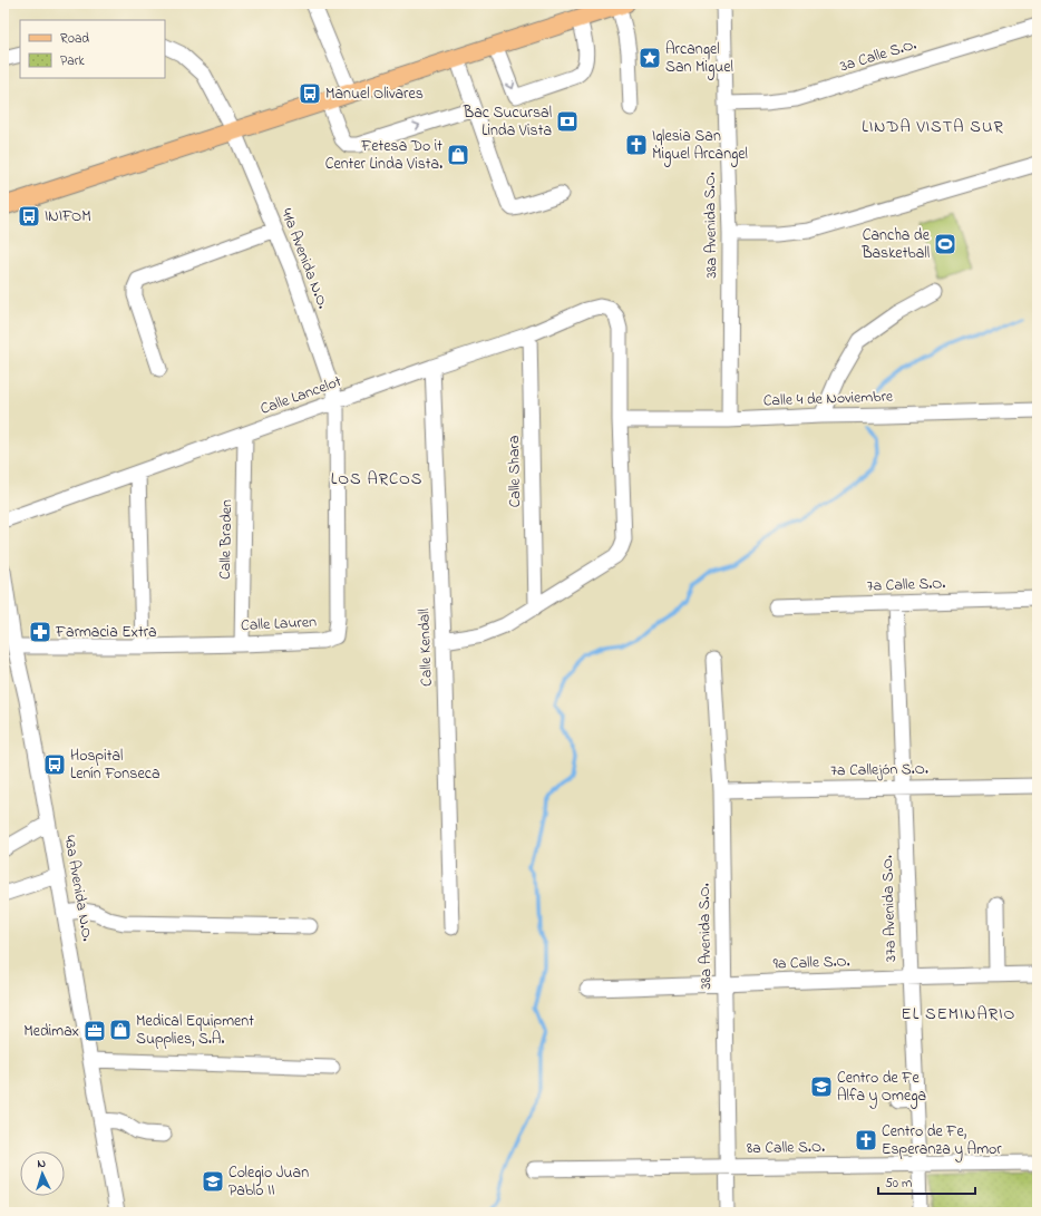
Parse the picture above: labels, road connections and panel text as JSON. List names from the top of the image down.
{
  "streets": {
    "street": [
      "3a Calle S.O.",
      "38a Avenida S.O.",
      "41a Avenida N.O.",
      "Calle Lancelot",
      "Calle 4 de Noviembre",
      "Calle Shara",
      "Calle Braden",
      "7a Calle S.O.",
      "Calle Lauren",
      "Calle Kendall",
      "7a Callejón S.O.",
      "43a Avenida N.O.",
      "37a Avenida S.O.",
      "9a Calle S.O.",
      "8a Calle S.O."
    ]
  },
  "crossings": [
    ["3a Calle S.O.", "38a Avenida S.O."],
    ["38a Avenida S.O.", "Calle 4 de Noviembre"],
    ["38a Avenida S.O.", "7a Callejón S.O."],
    ["38a Avenida S.O.", "9a Calle S.O."],
    ["38a Avenida S.O.", "8a Calle S.O."],
    ["41a Avenida N.O.", "Calle Lancelot"],
    ["41a Avenida N.O.", "Calle Lauren"],
    ["Calle Lancelot", "Calle 4 de Noviembre"],
    ["Calle Lancelot", "Calle Shara"],
    ["Calle Lancelot", "Calle Braden"],
    ["Calle Lancelot", "Calle Lauren"],
    ["Calle Lancelot", "Calle Kendall"],
    ["Calle Braden", "Calle Lauren"],
    ["7a Calle S.O.", "37a Avenida S.O."],
    ["Calle Lauren", "43a Avenida N.O."],
    ["7a Callejón S.O.", "37a Avenida S.O."],
    ["37a Avenida S.O.", "9a Calle S.O."],
    ["37a Avenida S.O.", "8a Calle S.O."]
  ],
  "districts": ["LINDA VISTA SUR", "LOS ARCOS", "EL SEMINARIO"],
  "places": {
    "place": ["Arcangel San Miguel"],
    "bus stop": ["Manuel Olivares", "INIFOM", "Hospital Lenín Fonseca"],
    "bank": ["Bac Sucursal Linda Vista"],
    "church": ["Iglesia San Miguel Arcangel", "Centro de Fe, Esperanza y Amor"],
    "shop": ["Fetesa Do it Center Linda Vista.", "Medical Equipment Supplies, S.A."],
    "sports": ["Cancha de Basketball"],
    "pharmacy": ["Farmacia Extra"],
    "office": ["Medimax"],
    "school or university": ["Centro de Fe Alfa y Omega", "Colegio Juan Pablo II"]
  },
  "legend": ["Road", "Park"],
  "scale_bar": "50 m",
  "north": "top"
}
